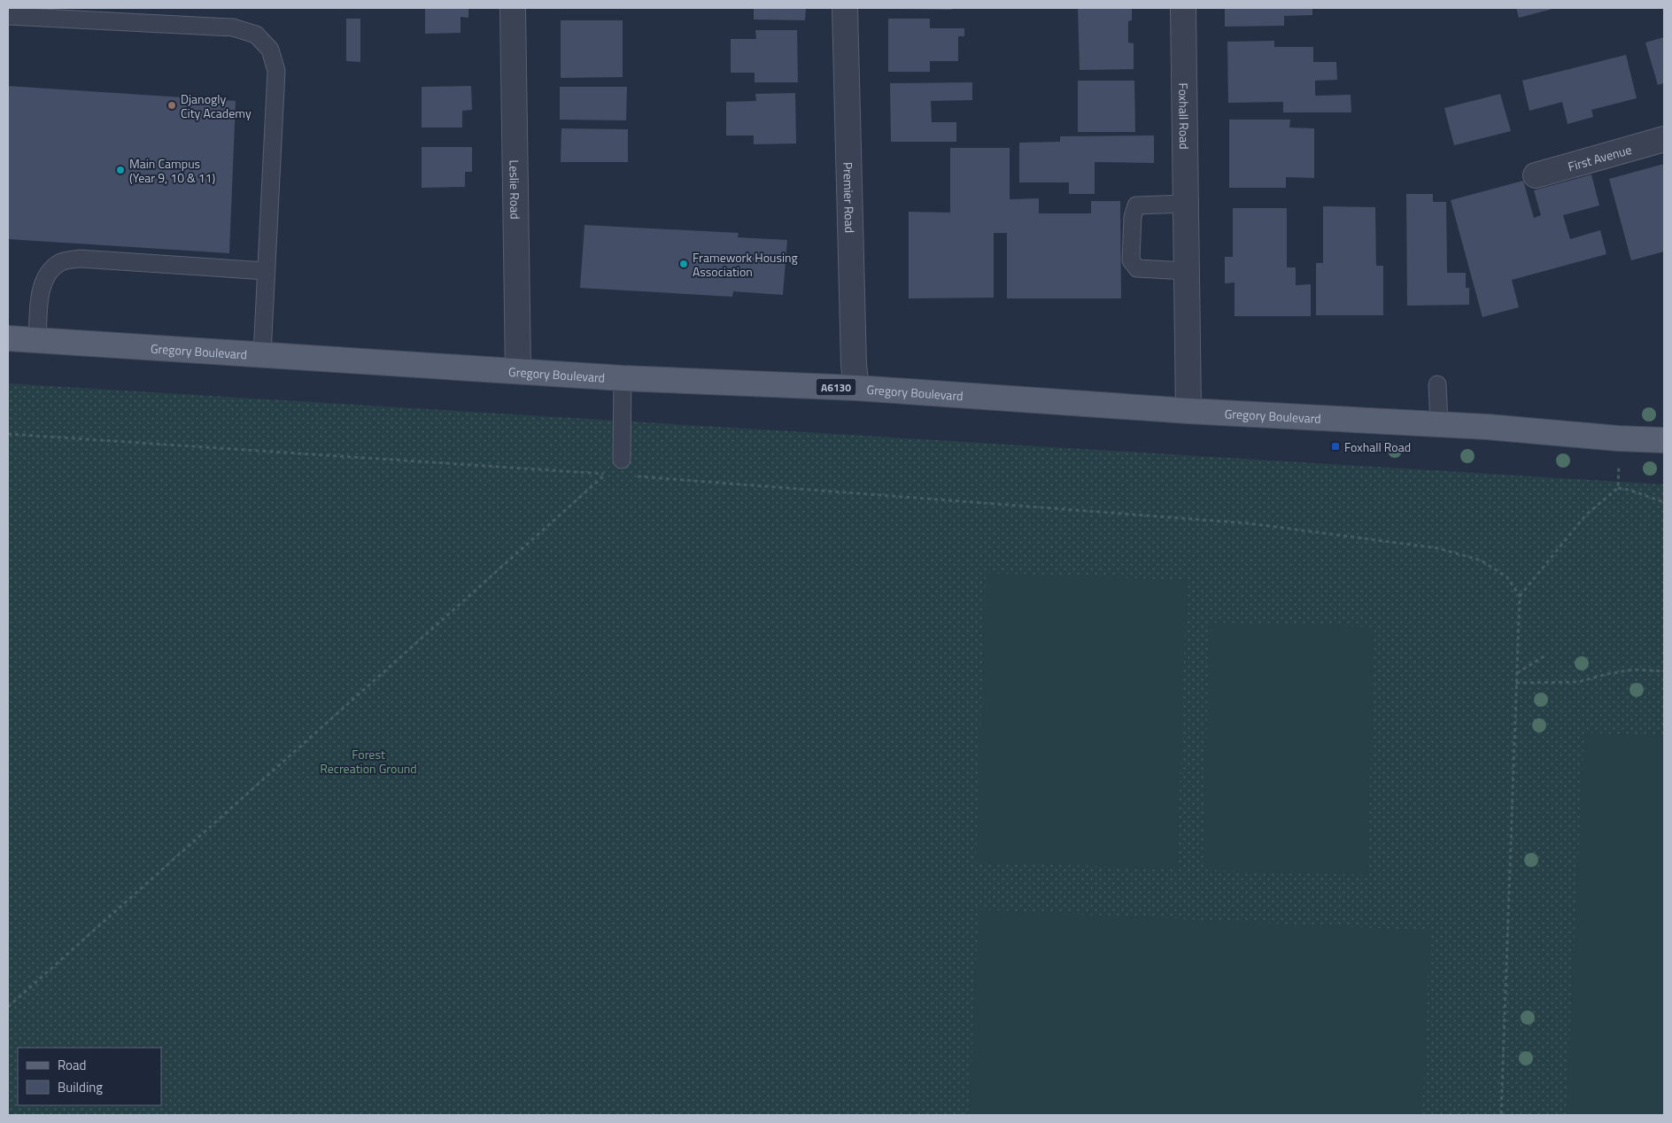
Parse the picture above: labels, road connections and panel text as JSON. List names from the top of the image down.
{
  "streets": {
    "main road": ["Gregory Boulevard", "A6130"],
    "street": [
      "Foxhall Road",
      "First Avenue",
      "Leslie Road",
      "Premier Road"
    ]
  },
  "crossings": [
    ["Foxhall Road", "Gregory Boulevard"],
    ["Leslie Road", "Gregory Boulevard"],
    ["Premier Road", "Gregory Boulevard"]
  ],
  "parks": ["Forest Recreation Ground"],
  "places": {
    "other": ["Djanogly City Academy", "Main Campus (Year 9, 10 & 11)", "Framework Housing Association"],
    "transit": ["Foxhall Road"]
  },
  "legend": ["Road", "Building"]
}
